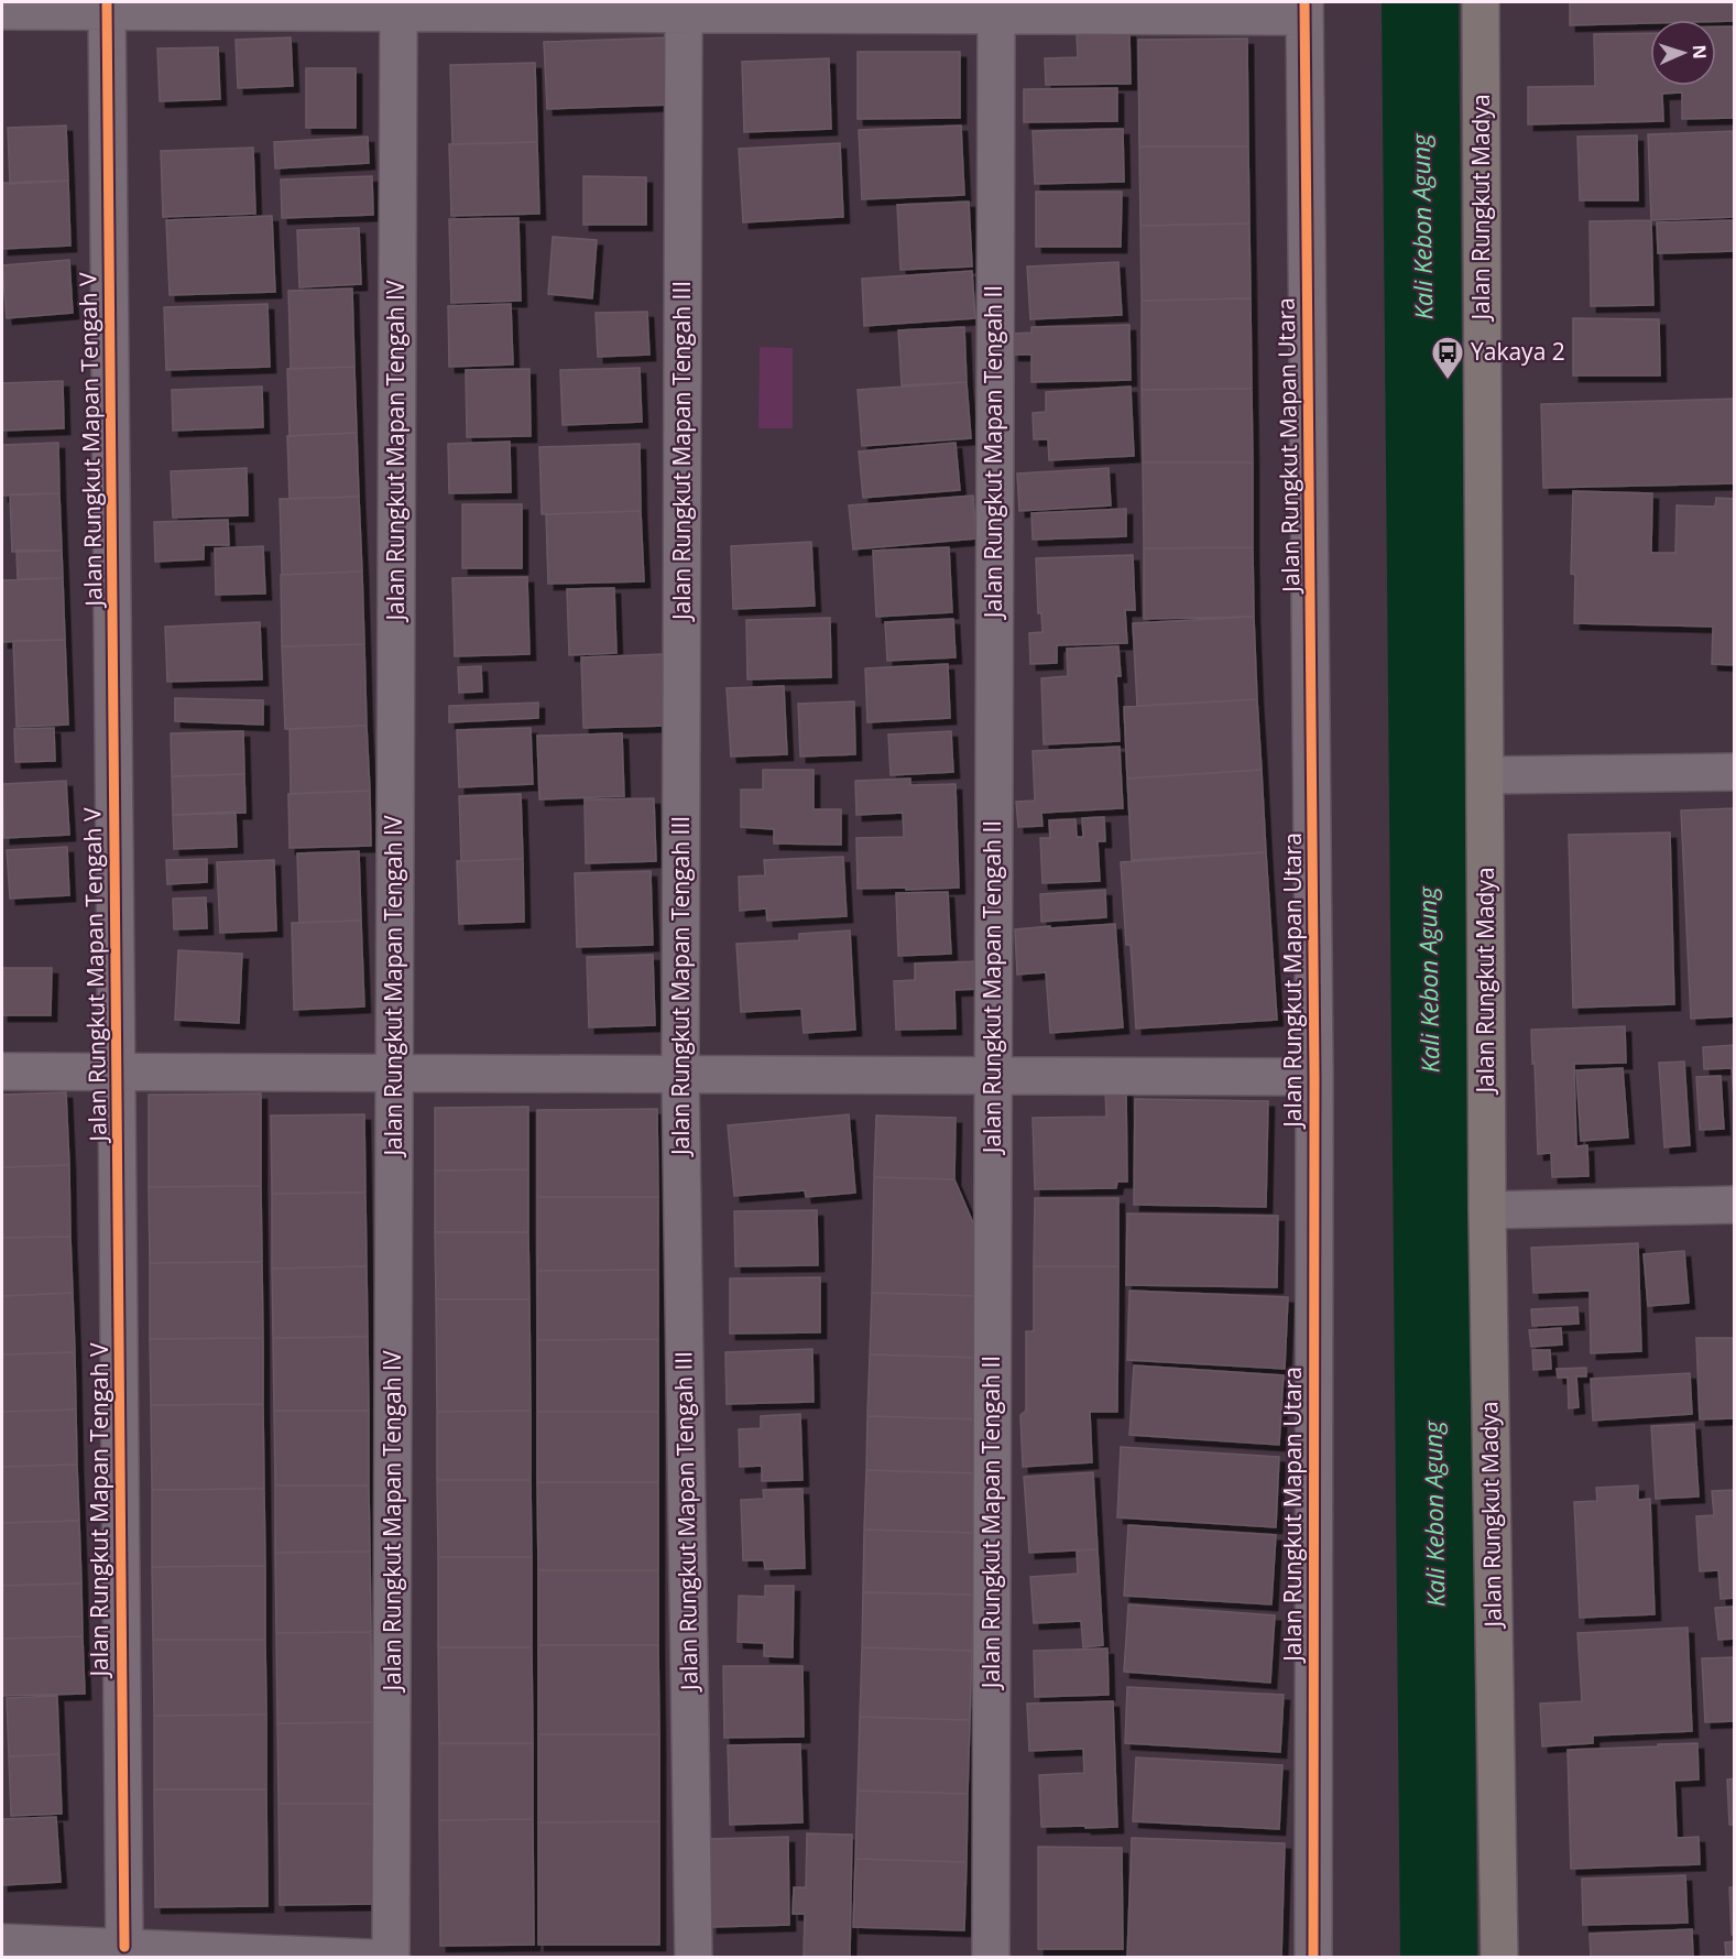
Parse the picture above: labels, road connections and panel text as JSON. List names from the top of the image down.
{
  "streets": {
    "main road": ["Jalan Rungkut Madya"],
    "street": [
      "Jalan Rungkut Mapan Tengah V",
      "Jalan Rungkut Mapan Utara",
      "Jalan Rungkut Mapan Tengah IV",
      "Jalan Rungkut Mapan Tengah III",
      "Jalan Rungkut Mapan Tengah II"
    ]
  },
  "water": ["Kali Kebon Agung"],
  "places": {
    "bus stop": ["Yakaya 2"]
  },
  "north": "right"
}
